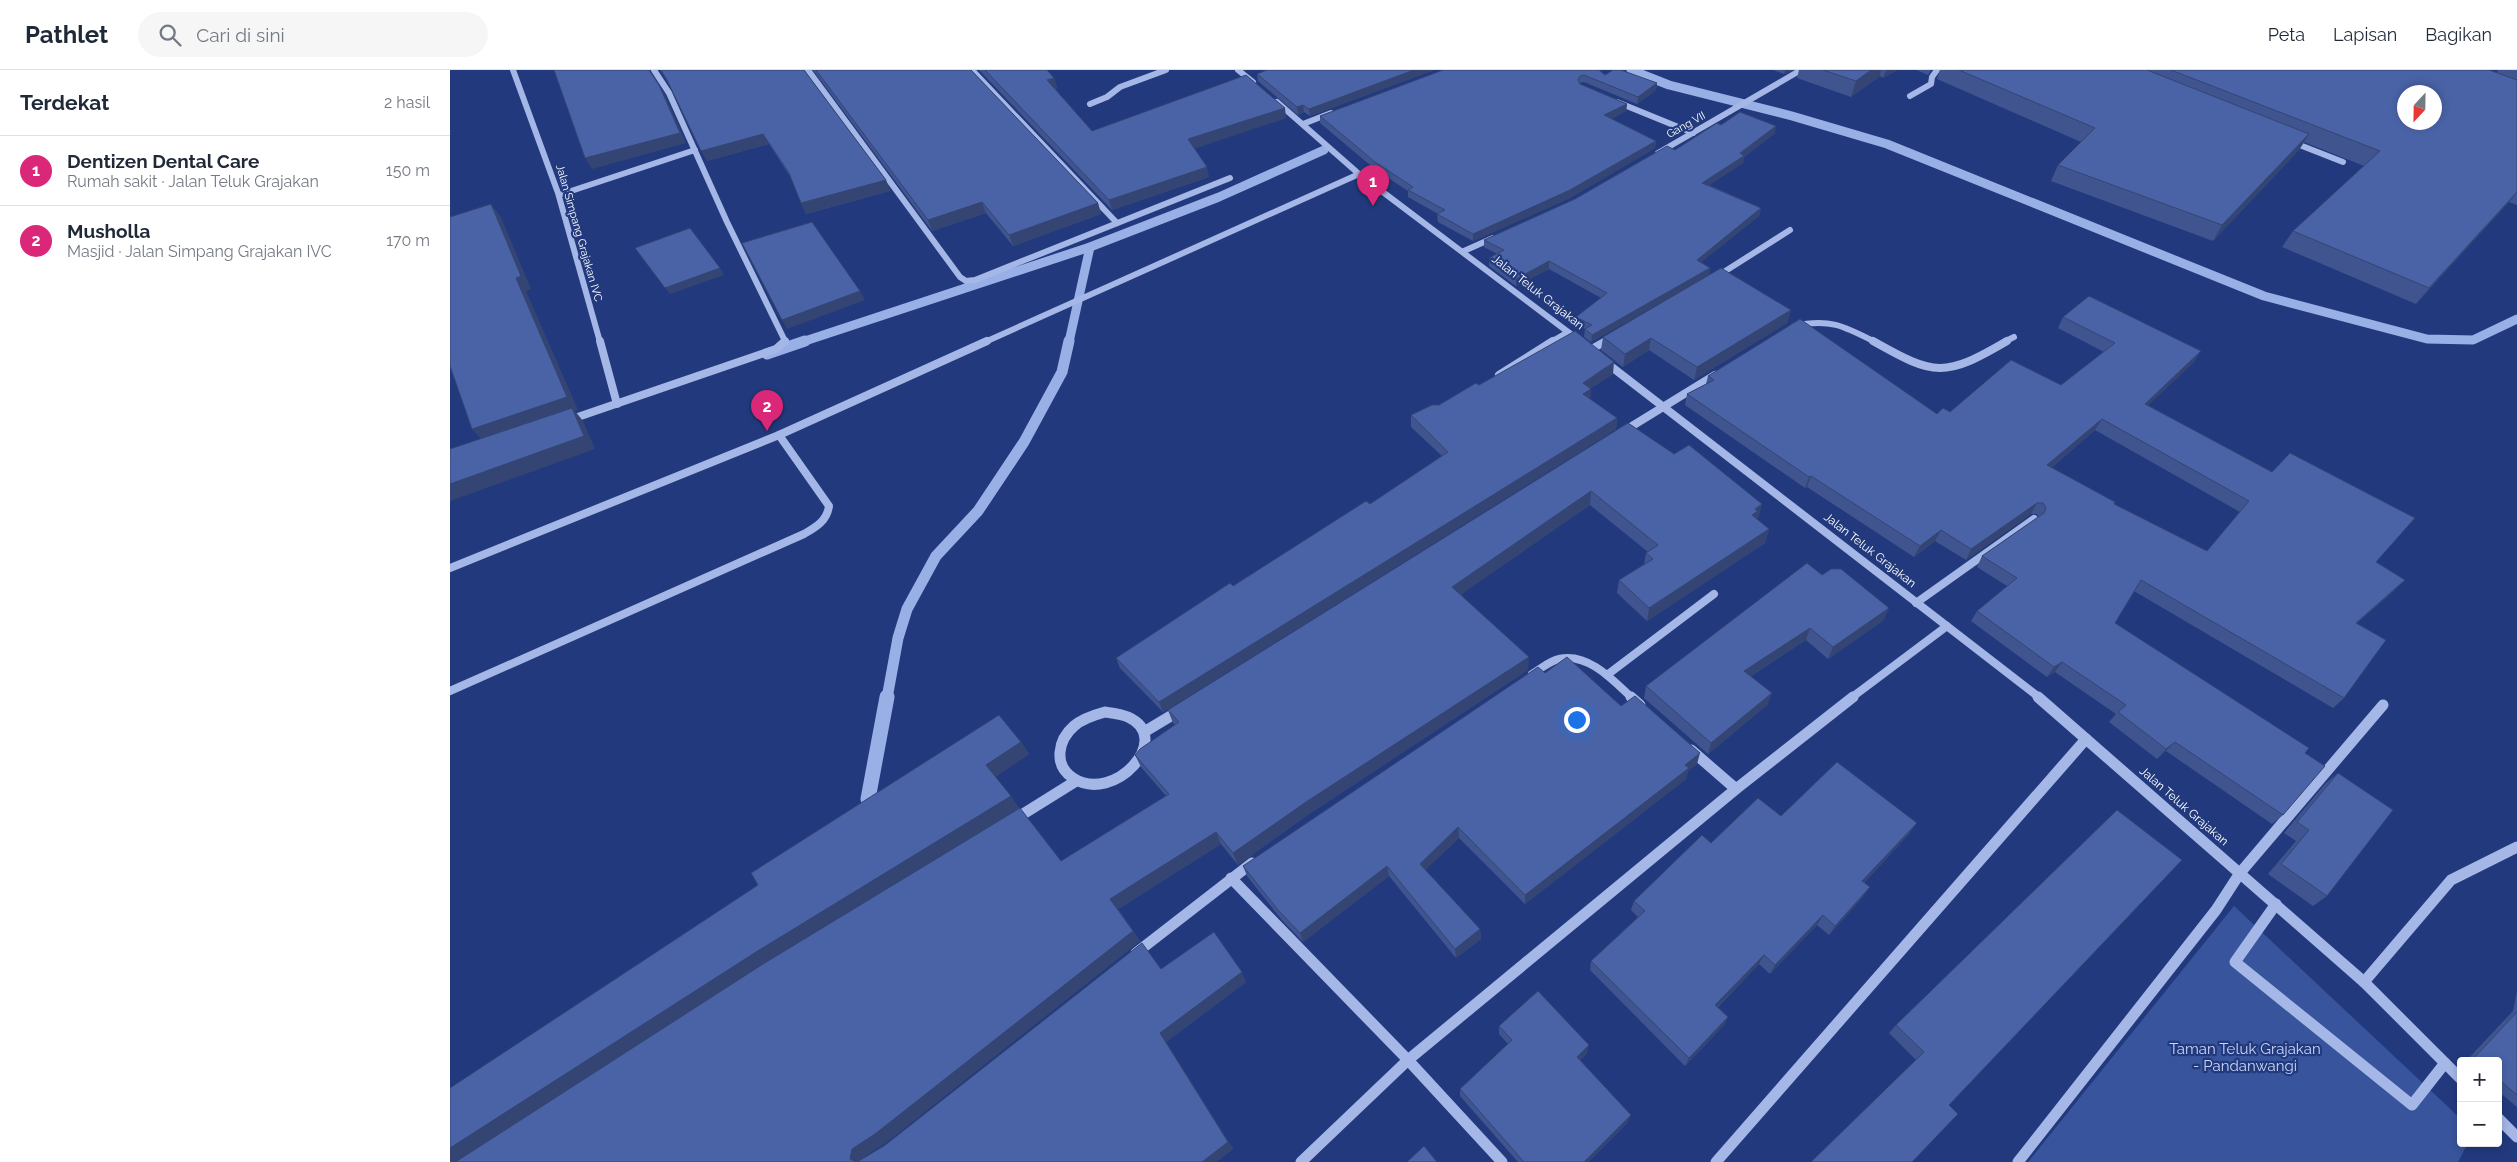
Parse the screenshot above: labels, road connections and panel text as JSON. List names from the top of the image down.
{
  "streets": {
    "street": ["Gang VII", "Jalan Simpang Grajakan IVC", "Jalan Teluk Grajakan"]
  },
  "parks": ["Taman Teluk Grajakan - Pandanwangi"],
  "north": "bottom",
  "page": {
    "header": "Pathlet",
    "search": "Cari di sini",
    "nav": ["Peta", "Lapisan", "Bagikan"],
    "heading": ["Terdekat", "2 hasil"],
    "list": [
      {
        "mark": "1",
        "name": "Dentizen Dental Care",
        "note": "Rumah sakit · Jalan Teluk Grajakan",
        "value": "150 m"
      },
      {
        "mark": "2",
        "name": "Musholla",
        "note": "Masjid · Jalan Simpang Grajakan IVC",
        "value": "170 m"
      }
    ],
    "pins": ["1", "2"],
    "map_buttons": ["+", "−"]
  }
}
